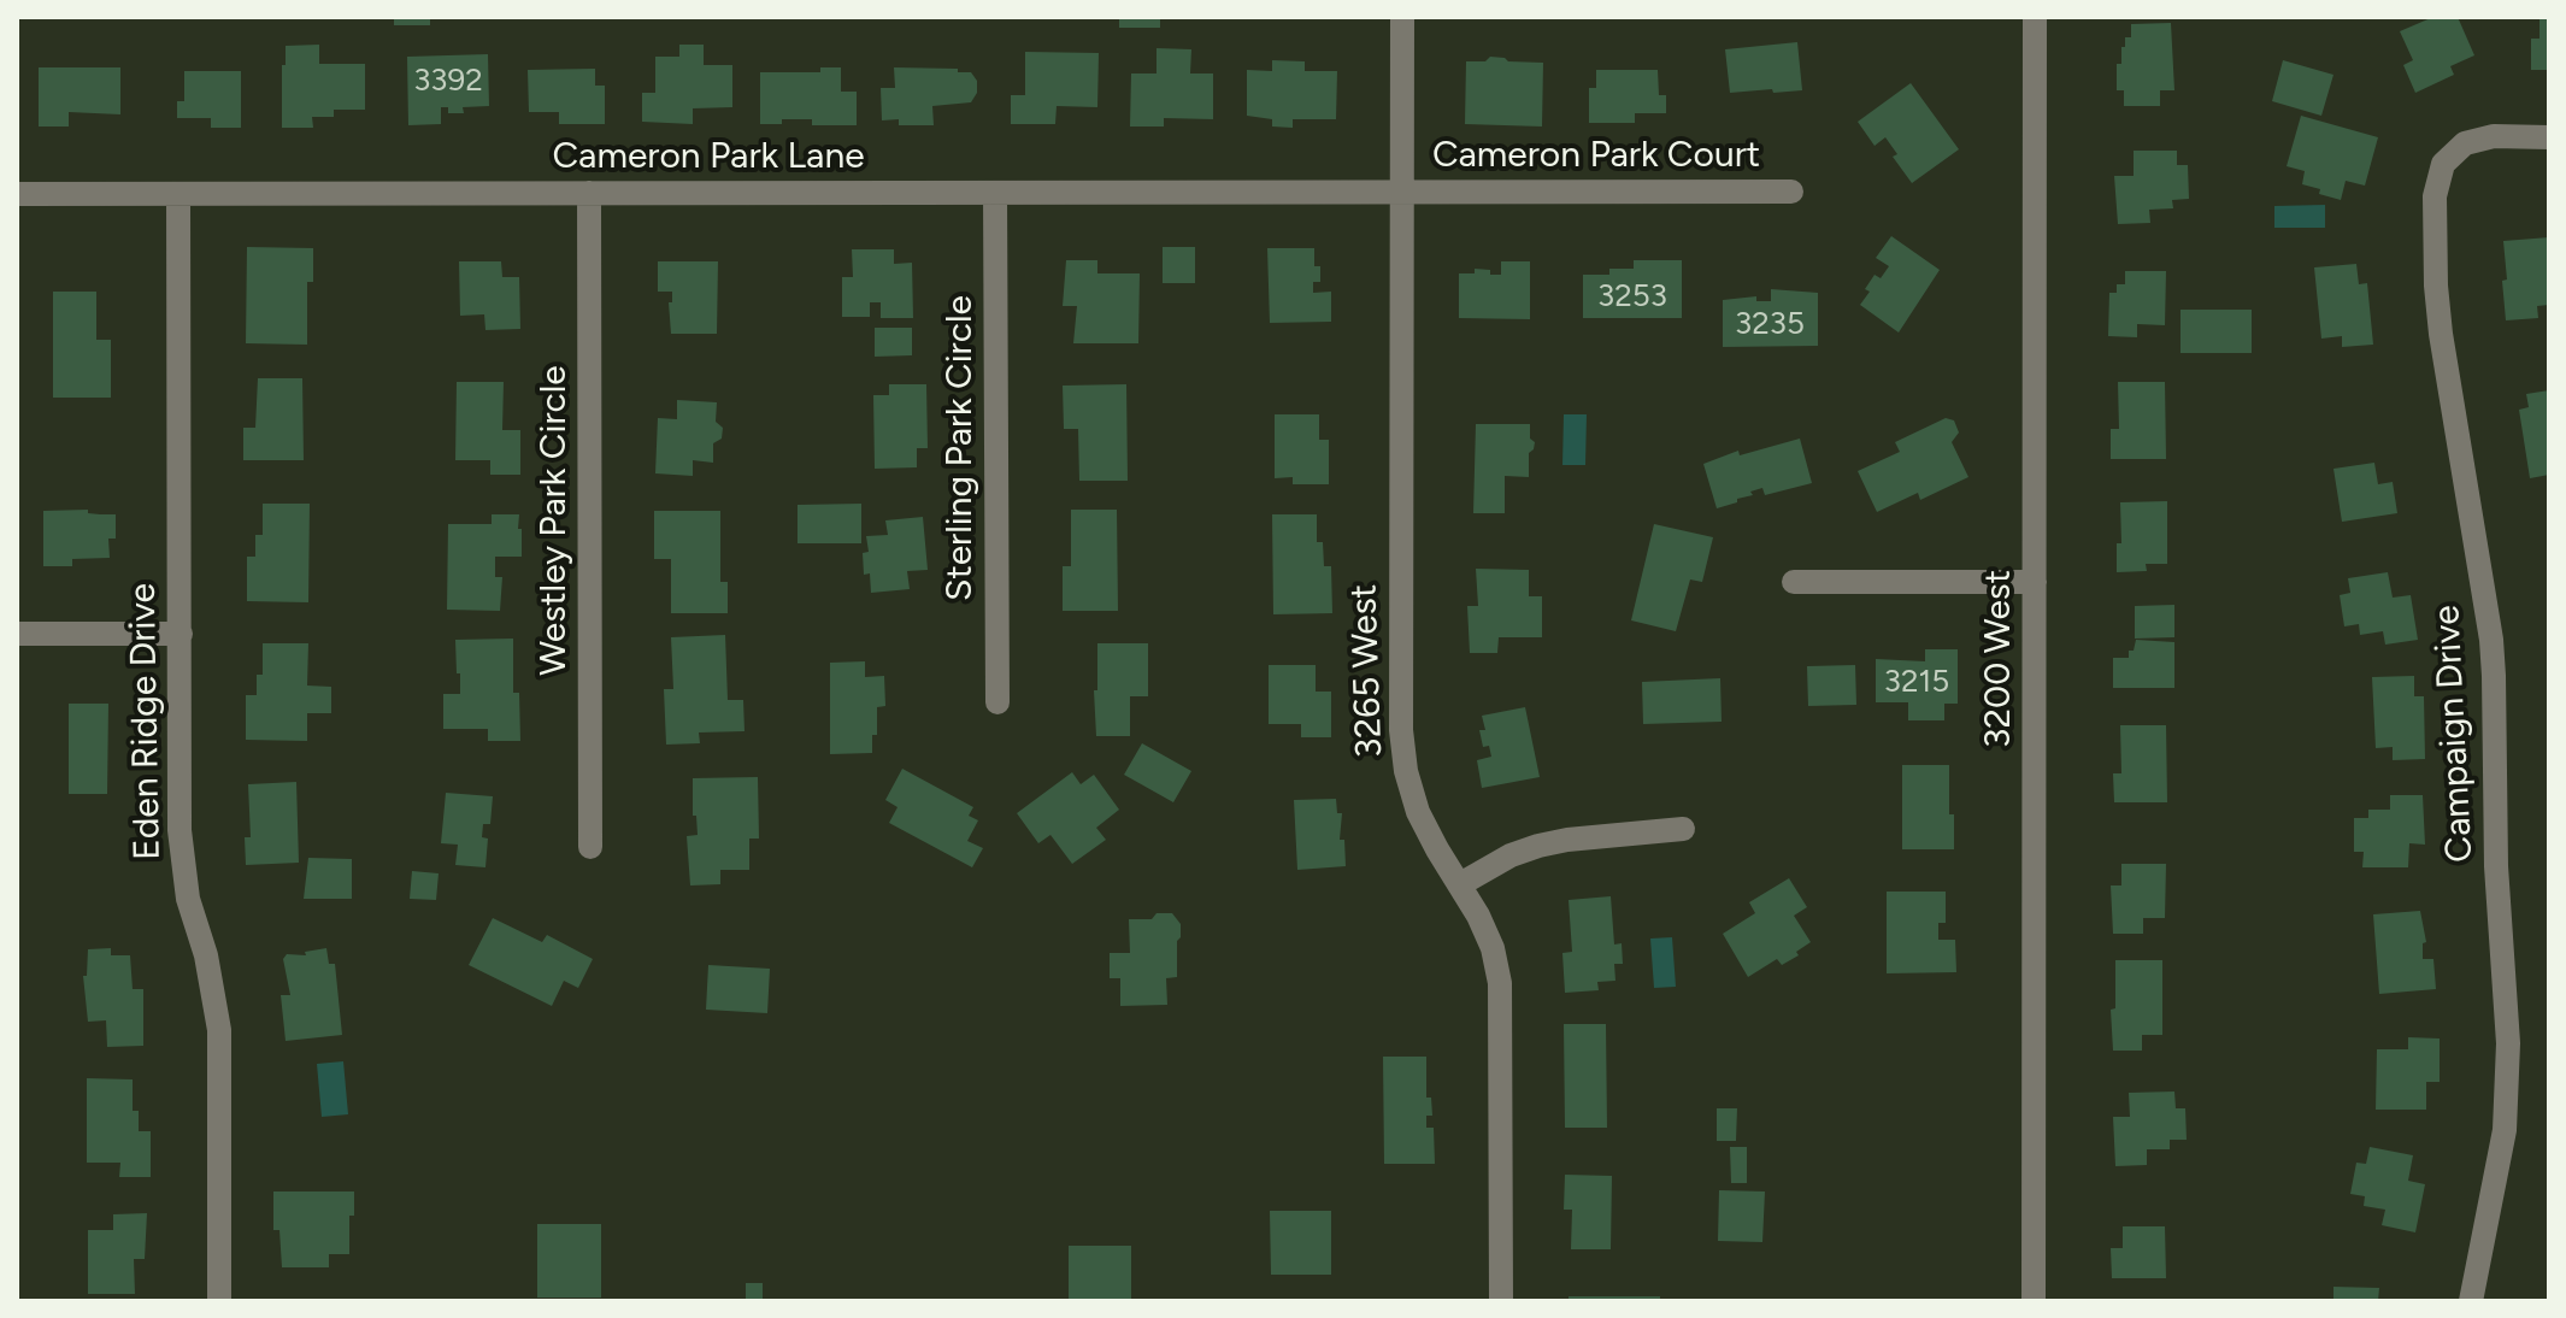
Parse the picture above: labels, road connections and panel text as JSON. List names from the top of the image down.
{
  "streets": {
    "street": [
      "Cameron Park Court",
      "Cameron Park Lane",
      "Sterling Park Circle",
      "Westley Park Circle",
      "3200 West",
      "3265 West",
      "Eden Ridge Drive",
      "Campaign Drive"
    ]
  },
  "crossings": [
    ["Cameron Park Court", "Cameron Park Lane"],
    ["Cameron Park Court", "3265 West"],
    ["Cameron Park Lane", "Sterling Park Circle"],
    ["Cameron Park Lane", "Westley Park Circle"],
    ["Cameron Park Lane", "3265 West"],
    ["Cameron Park Lane", "Eden Ridge Drive"]
  ],
  "house_numbers": [
    "3392",
    "3253",
    "3235",
    "3215"
  ]
}
